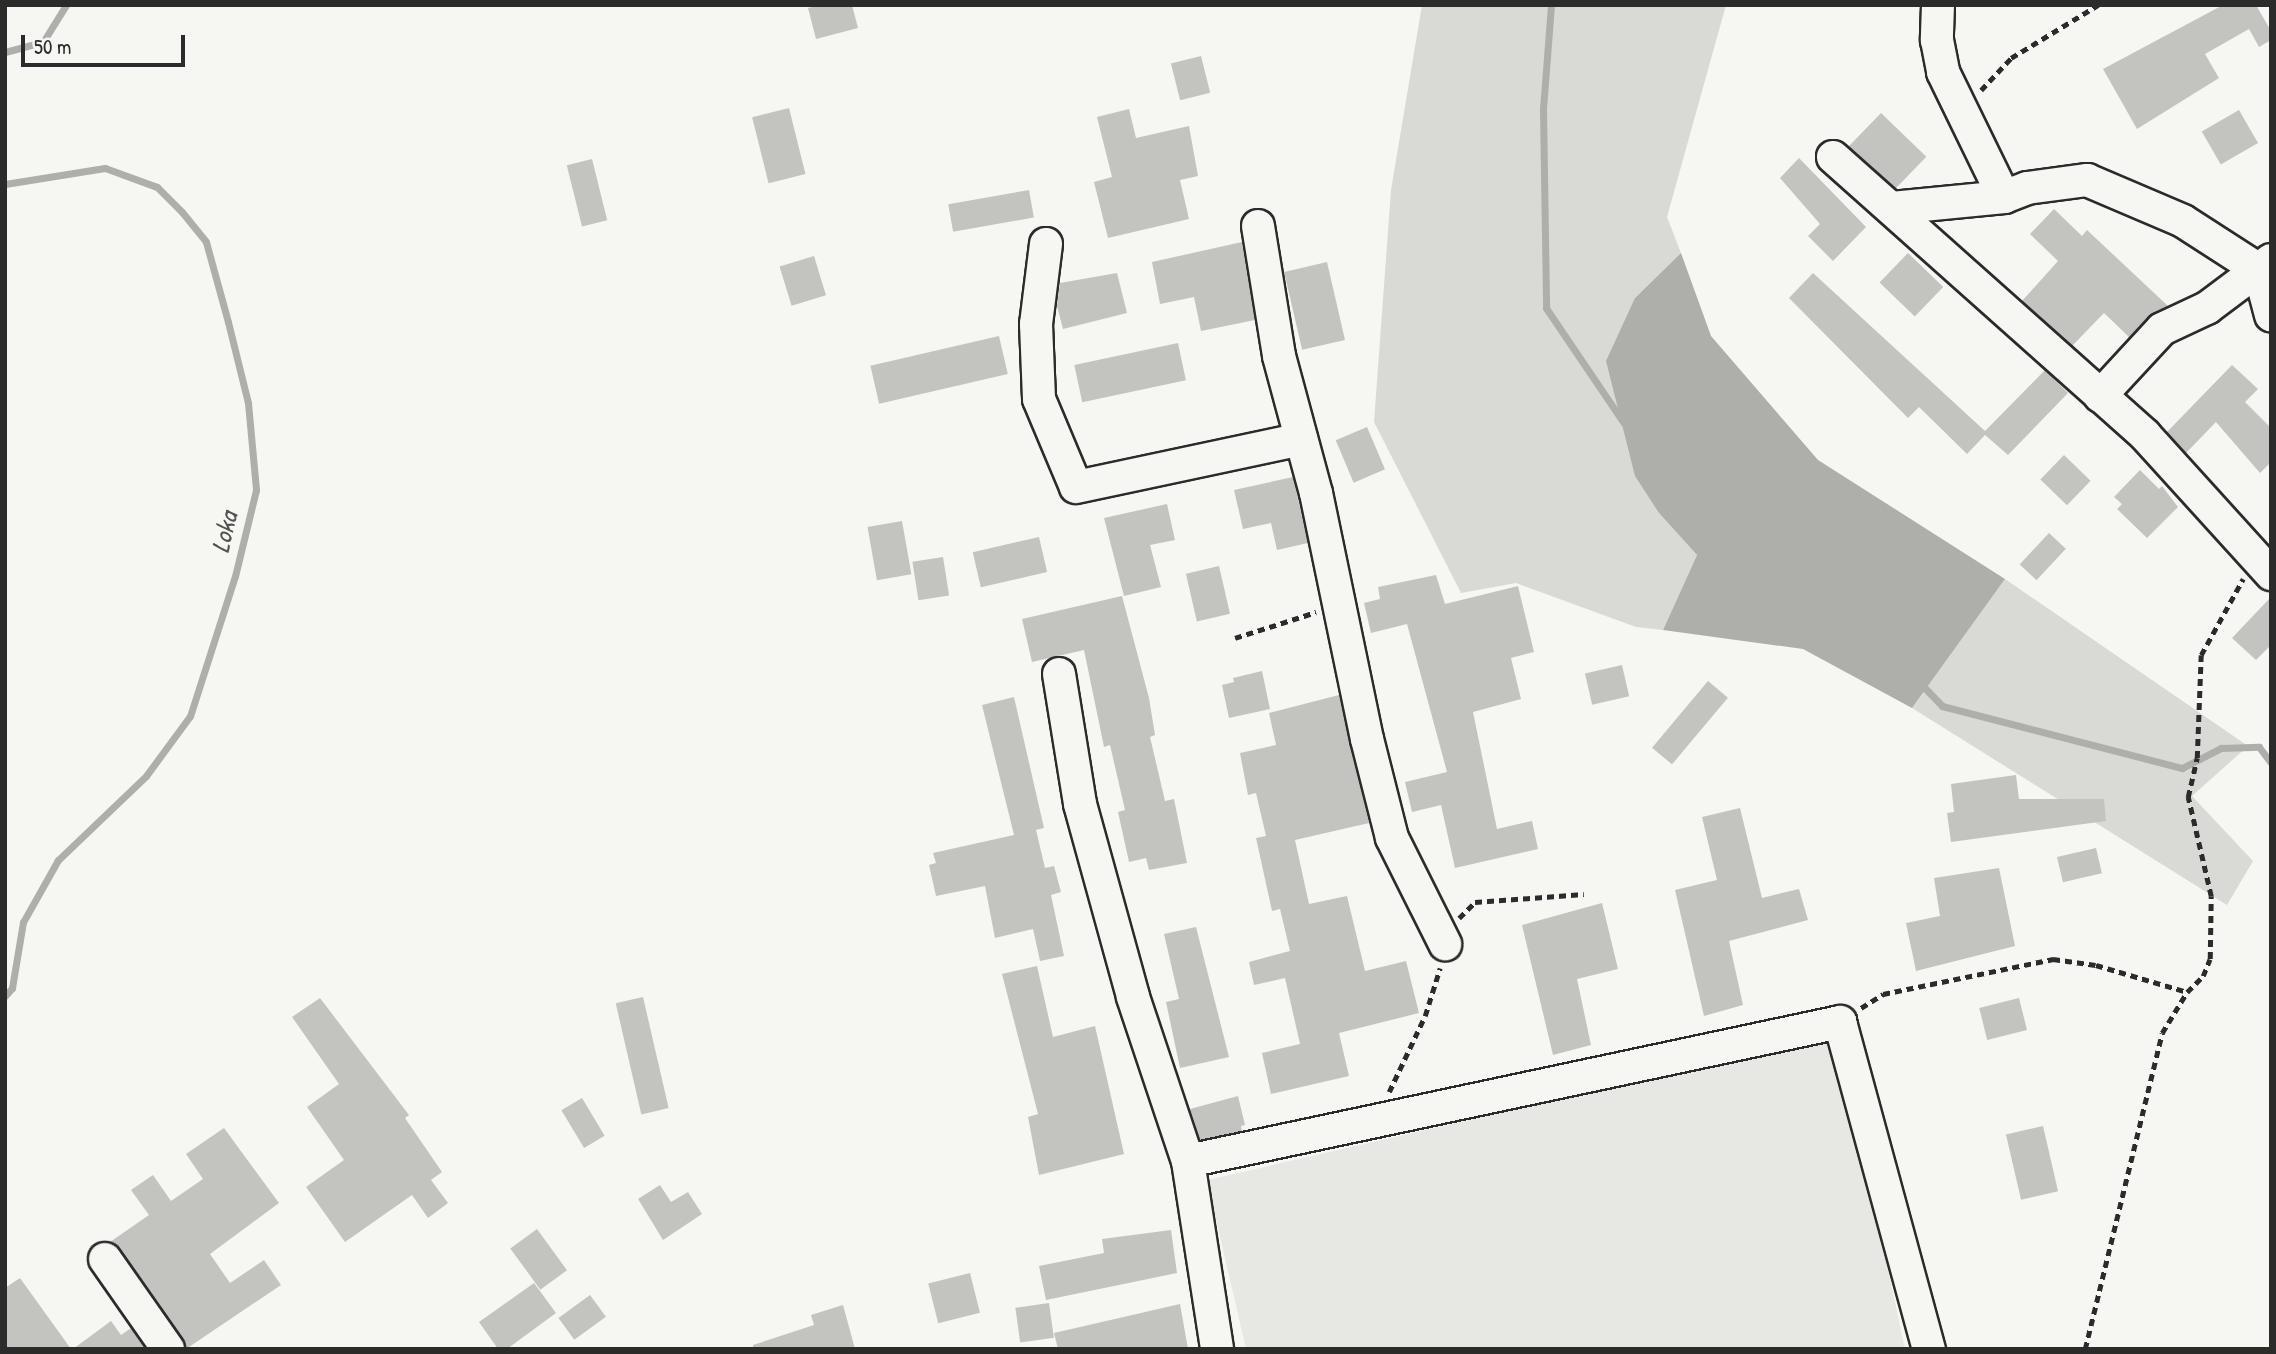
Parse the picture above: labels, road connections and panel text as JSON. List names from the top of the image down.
{
  "water": ["Loka"],
  "scale_bar": "50 m"
}
